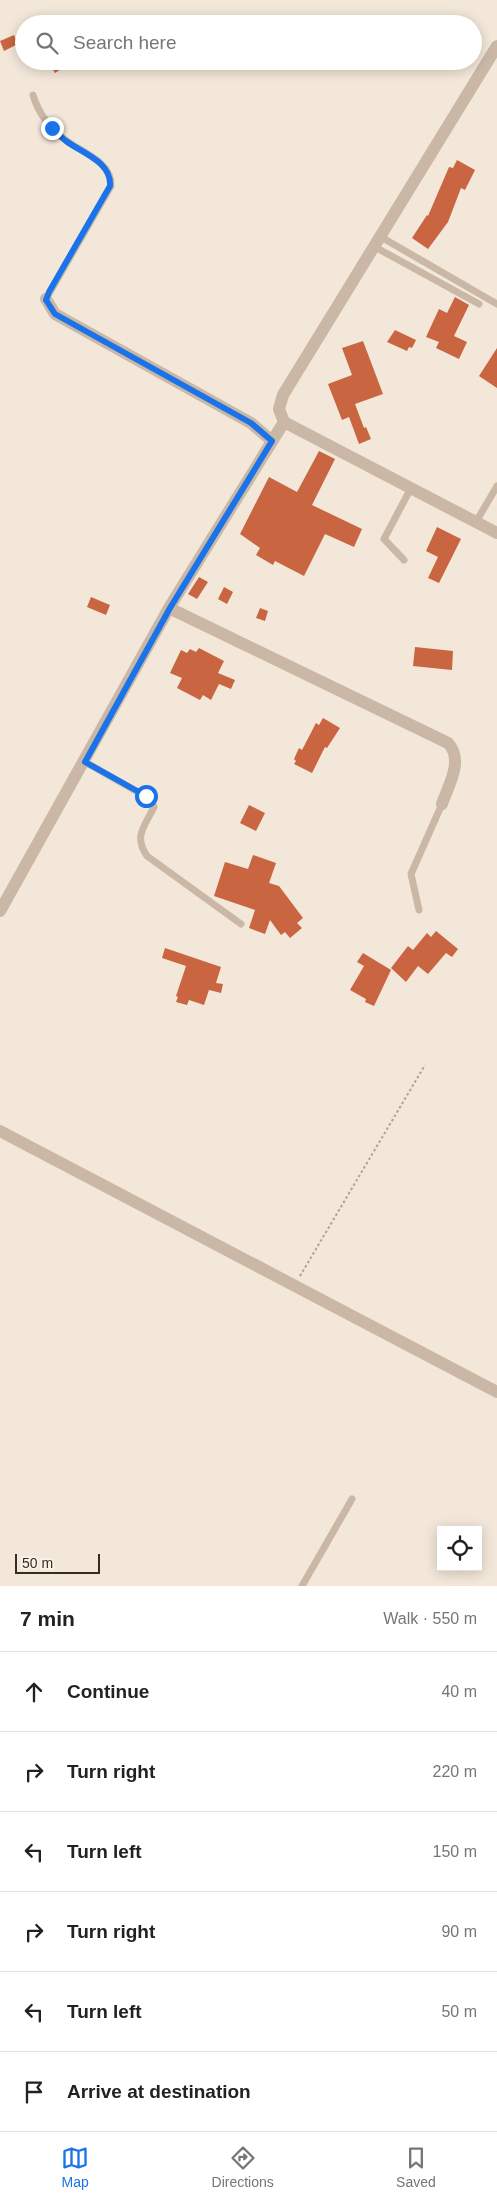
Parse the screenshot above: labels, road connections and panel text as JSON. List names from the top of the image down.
{
  "scale_bar": "50 m",
  "page": {
    "search": "Search here",
    "scale": "50 m",
    "heading": ["7 min", "Walk · 550 m"],
    "list": [
      ["Continue", "40 m"],
      ["Turn right", "220 m"],
      ["Turn left", "150 m"],
      ["Turn right", "90 m"],
      ["Turn left", "50 m"],
      "Arrive at destination"
    ],
    "nav": ["Map", "Directions", "Saved"]
  }
}
